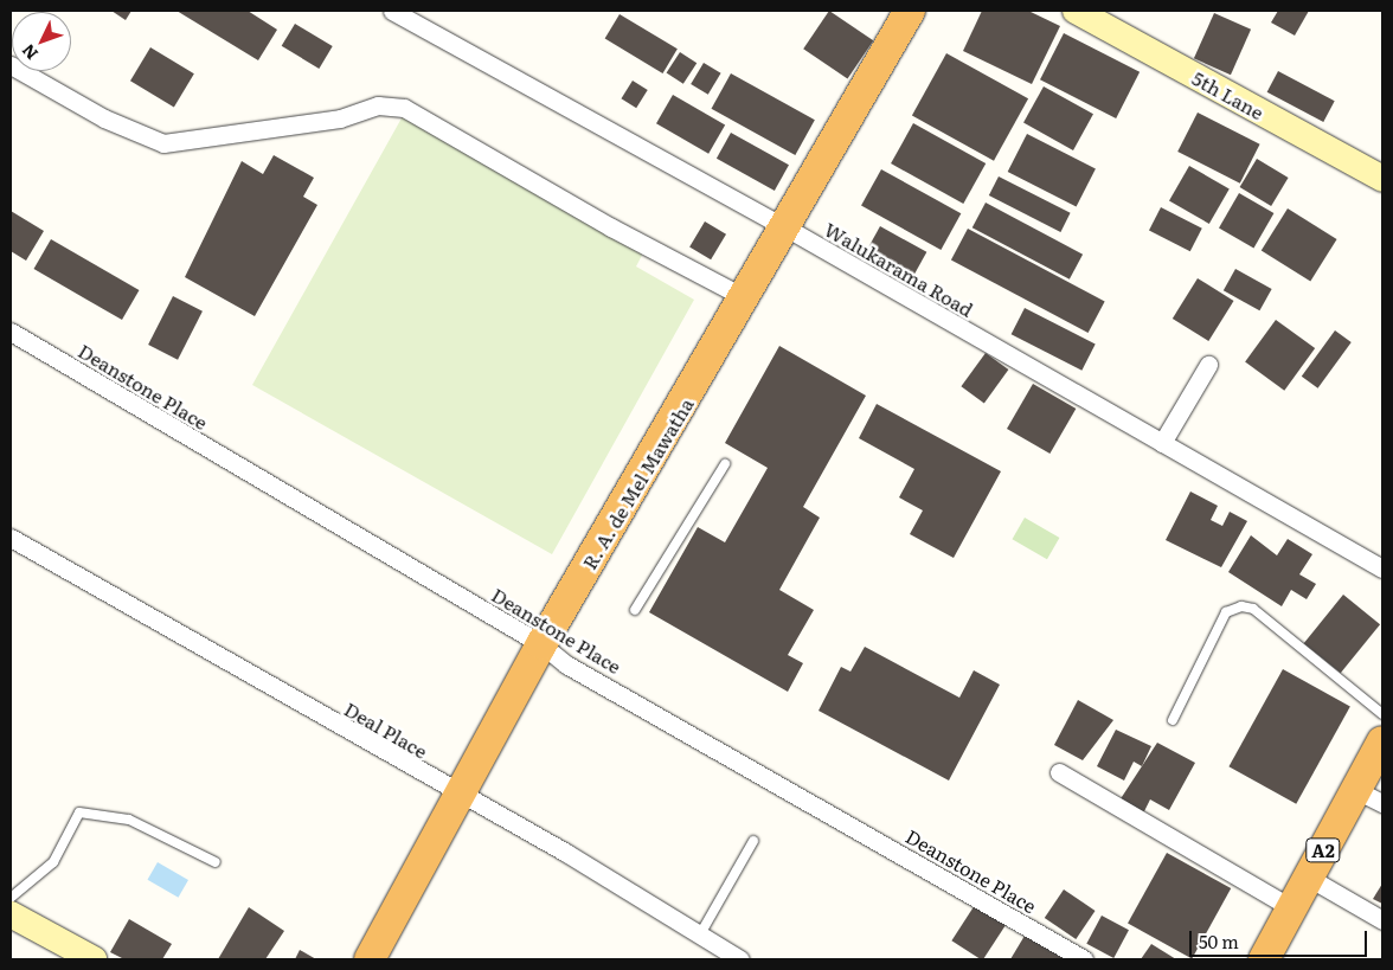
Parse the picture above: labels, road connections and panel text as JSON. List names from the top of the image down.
{
  "streets": {
    "highway": ["R. A. de Mel Mawatha", "A2"],
    "main road": ["5th Lane"],
    "street": ["Walukarama Road", "Deanstone Place", "Deal Place"]
  },
  "crossings": [
    ["Walukarama Road", "R. A. de Mel Mawatha"],
    ["Deanstone Place", "R. A. de Mel Mawatha"],
    ["R. A. de Mel Mawatha", "Deal Place"]
  ],
  "scale_bar": "50 m",
  "north": "bottom left"
}
